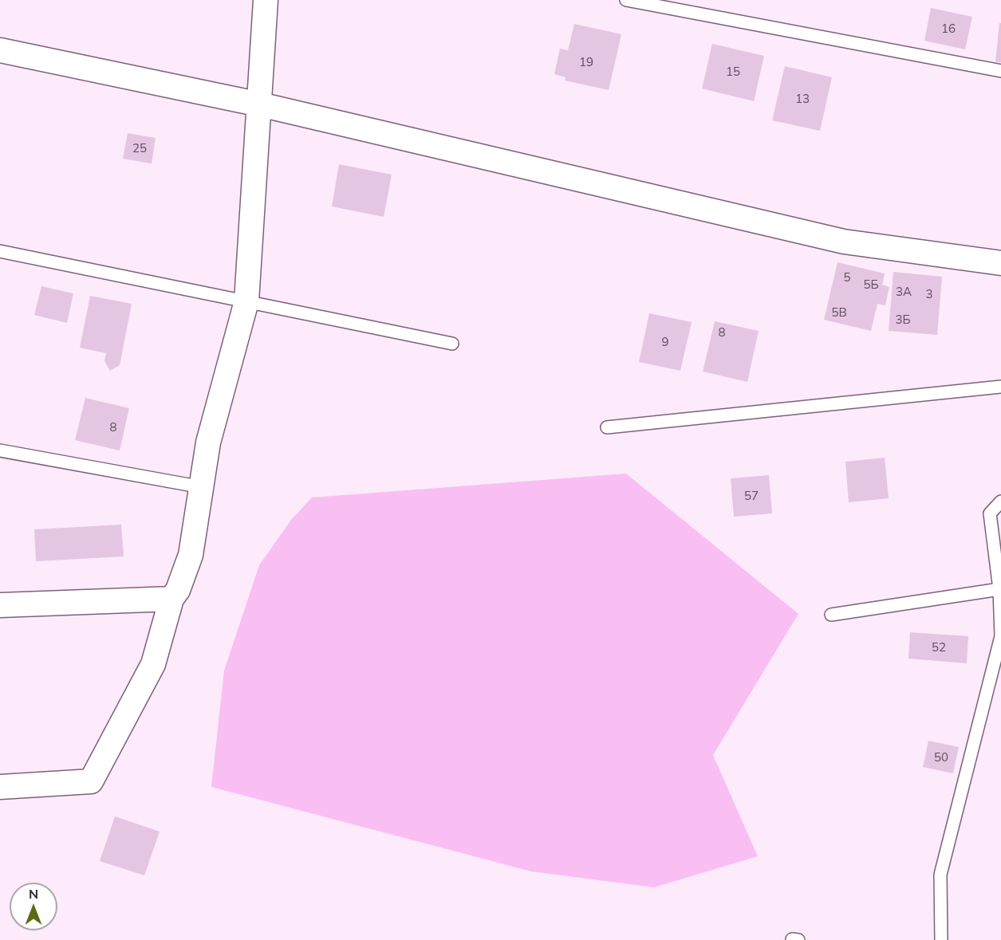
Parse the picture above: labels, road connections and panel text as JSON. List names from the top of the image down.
{
  "house_numbers": [
    "16",
    "19",
    "15",
    "13",
    "25",
    "5",
    "5Б",
    "3А",
    "3",
    "5В",
    "3Б",
    "8",
    "9",
    "8",
    "57",
    "52",
    "50"
  ],
  "north": "top"
}
